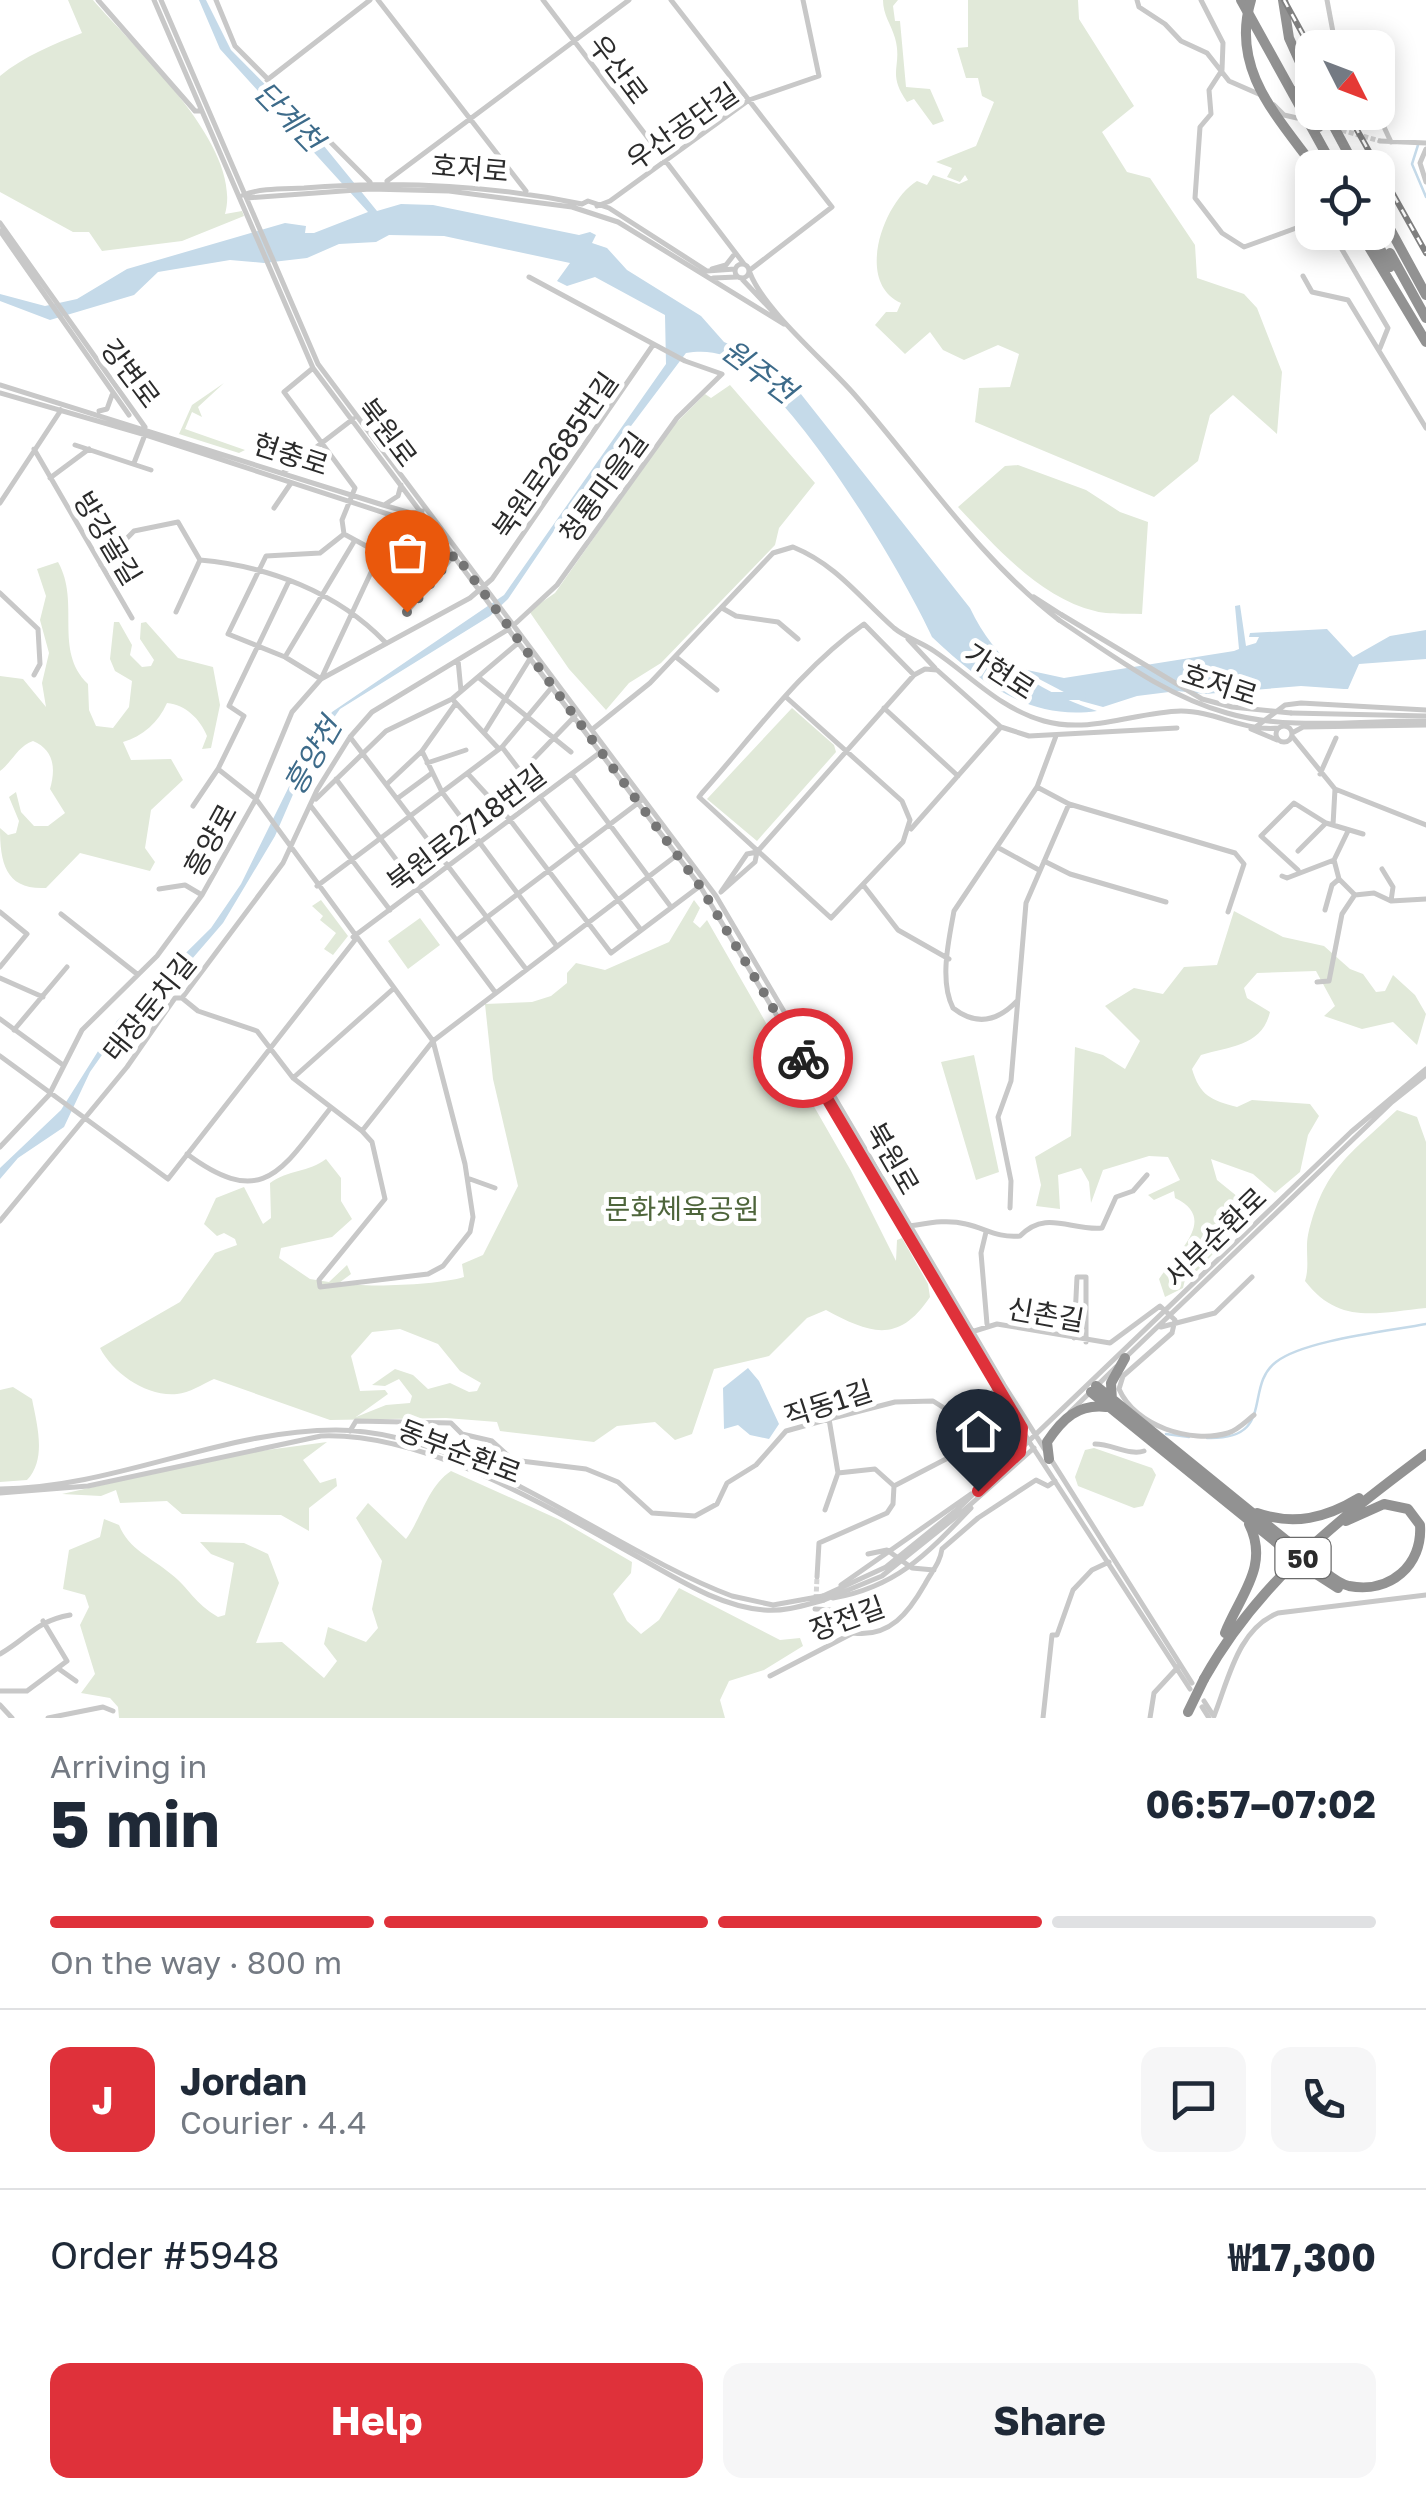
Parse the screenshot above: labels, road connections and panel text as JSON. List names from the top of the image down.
{
  "streets": {
    "highway": ["50"],
    "street": [
      "우산로",
      "우산공단길",
      "호저로",
      "강변로",
      "북원로",
      "현충로",
      "북원로2685번길",
      "청룡마을길",
      "방강골길",
      "가현로",
      "북원로2718번길",
      "흥양로",
      "태장둔치길",
      "서부순환로",
      "신촌길",
      "직동1길",
      "동부순환로",
      "장전길"
    ]
  },
  "crossings": [
    ["우산로", "우산공단길"],
    ["우산로", "호저로"],
    ["우산공단길", "호저로"],
    ["강변로", "현충로"],
    ["북원로", "현충로"],
    ["북원로", "북원로2685번길"],
    ["북원로", "청룡마을길"],
    ["북원로", "가현로"],
    ["북원로", "북원로2718번길"],
    ["북원로", "흥양로"],
    ["북원로", "태장둔치길"],
    ["북원로", "서부순환로"],
    ["북원로", "신촌길"],
    ["북원로", "직동1길"],
    ["북원로", "50"],
    ["북원로", "장전길"],
    ["북원로2685번길", "청룡마을길"],
    ["북원로2685번길", "흥양로"],
    ["서부순환로", "신촌길"],
    ["서부순환로", "직동1길"],
    ["직동1길", "동부순환로"]
  ],
  "water": ["단계천", "원주천", "흥양천"],
  "parks": ["문화체육공원"],
  "north": "bottom right",
  "page": {
    "heading": ["5 min", "Arriving in", "06:57–07:02"],
    "panel": [
      "Jordan",
      "Courier · 4.4",
      "Order #5948",
      "₩17,300"
    ],
    "bar": "On the way · 800 m",
    "round": "J",
    "buttons": ["Help", "Share"]
  }
}
